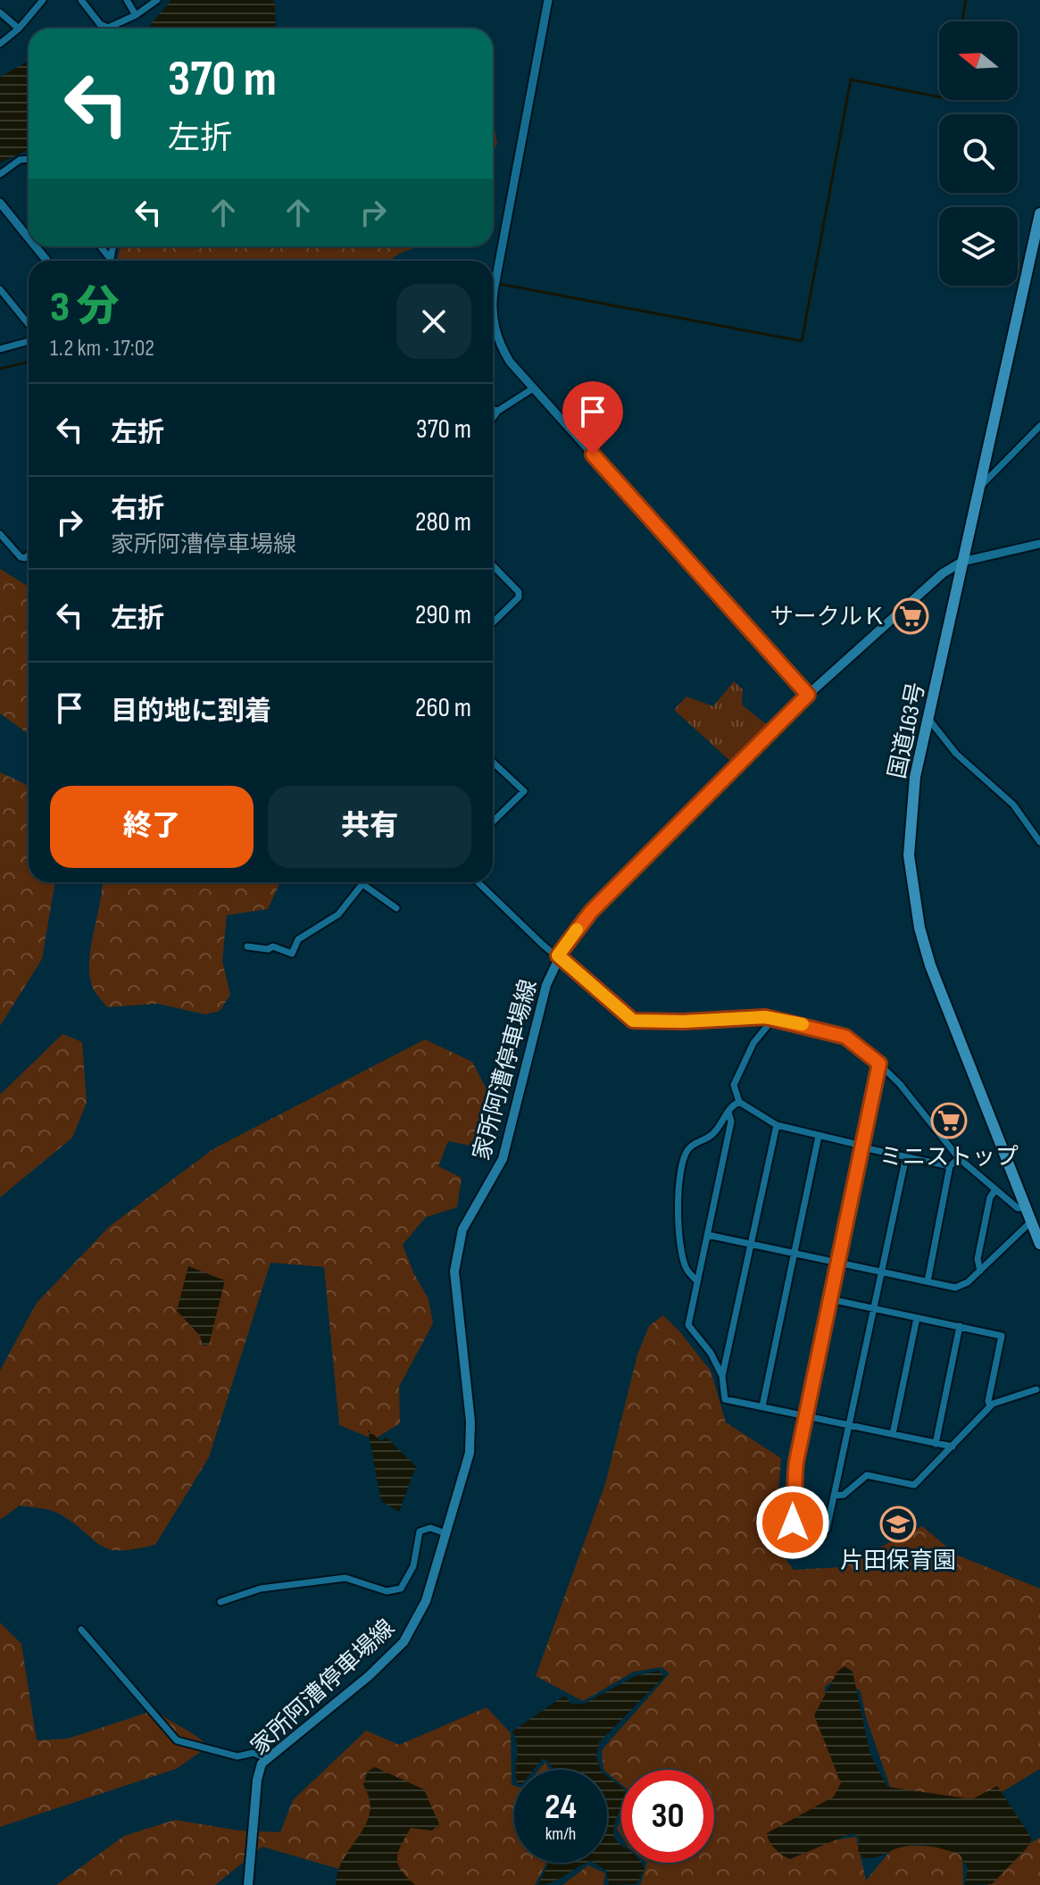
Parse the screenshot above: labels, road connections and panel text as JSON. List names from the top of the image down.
{
  "streets": {
    "highway": ["国道163号"],
    "main road": ["家所阿漕停車場線"]
  },
  "crossings": [
    ["国道163号", "家所阿漕停車場線"]
  ],
  "places": {
    "supermarket": ["サークルＫ", "ミニストップ"],
    "school or university": ["片田保育園"]
  },
  "north": "left",
  "page": {
    "turn": ["370 m", "左折"],
    "heading": ["3 分", "1.2 km · 17:02"],
    "list": [
      {
        "name": "左折",
        "value": "370 m"
      },
      {
        "name": "右折",
        "note": "家所阿漕停車場線",
        "value": "280 m"
      },
      {
        "name": "左折",
        "value": "290 m"
      },
      {
        "name": "目的地に到着",
        "value": "260 m"
      }
    ],
    "buttons": ["終了", "共有"],
    "speed": "24 km/h",
    "limit": "30"
  }
}
